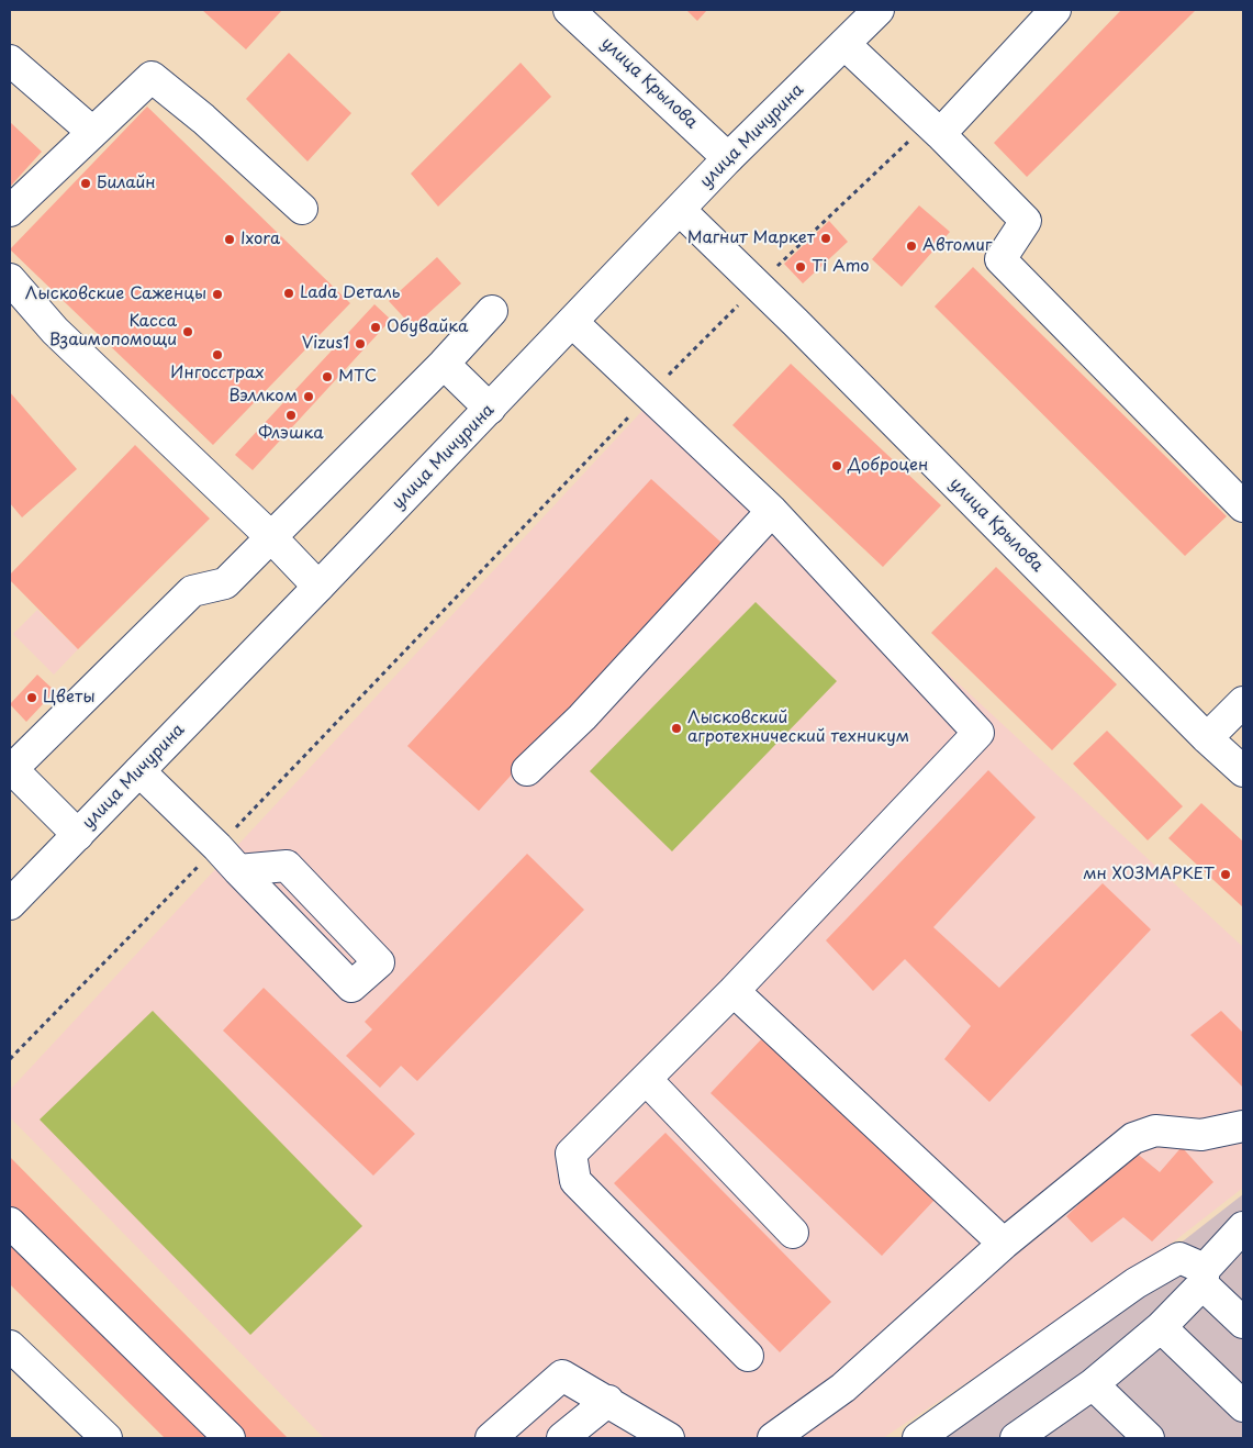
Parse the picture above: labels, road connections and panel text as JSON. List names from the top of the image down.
{
  "streets": {
    "main road": ["улица Крылова", "улица Мичурина"]
  },
  "crossings": [
    ["улица Крылова", "улица Мичурина"]
  ],
  "places": [
    "Билайн",
    "Магнит Маркет",
    "Ixora",
    "Автомиг",
    "Ti Amo",
    "Lada Dеталь",
    "Лысковские Саженцы",
    "Обувайка",
    "Касса Взаимопомощи",
    "Vizus1",
    "Ингосстрах",
    "МТС",
    "Вэллком",
    "Флэшка",
    "Доброцен",
    "Цветы",
    "Лысковский агротехнический техникум",
    "мн ХОЗМАРКЕТ"
  ]
}
